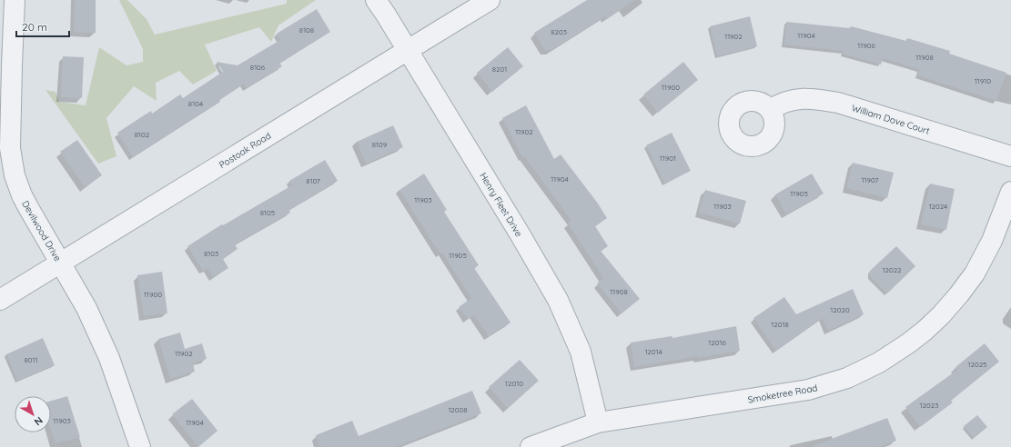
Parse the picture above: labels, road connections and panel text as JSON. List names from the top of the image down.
{
  "streets": {
    "street": [
      "William Dove Court",
      "Postoak Road",
      "Henry Fleet Drive",
      "Devilwood Drive",
      "Smoketree Road"
    ]
  },
  "crossings": [
    ["Postoak Road", "Henry Fleet Drive"],
    ["Postoak Road", "Devilwood Drive"],
    ["Henry Fleet Drive", "Smoketree Road"]
  ],
  "house_numbers": [
    "8108",
    "8203",
    "11904",
    "11902",
    "11906",
    "11908",
    "8106",
    "8201",
    "11910",
    "11900",
    "8104",
    "11902",
    "8102",
    "8109",
    "11901",
    "11904",
    "11907",
    "8107",
    "11905",
    "11903",
    "11903",
    "12024",
    "8105",
    "8103",
    "11905",
    "12022",
    "11908",
    "11900",
    "12020",
    "12018",
    "12016",
    "12014",
    "11902",
    "8011",
    "12025",
    "12010",
    "12023",
    "12008",
    "11903",
    "11904"
  ],
  "scale_bar": "20 m",
  "north": "bottom right"
}
